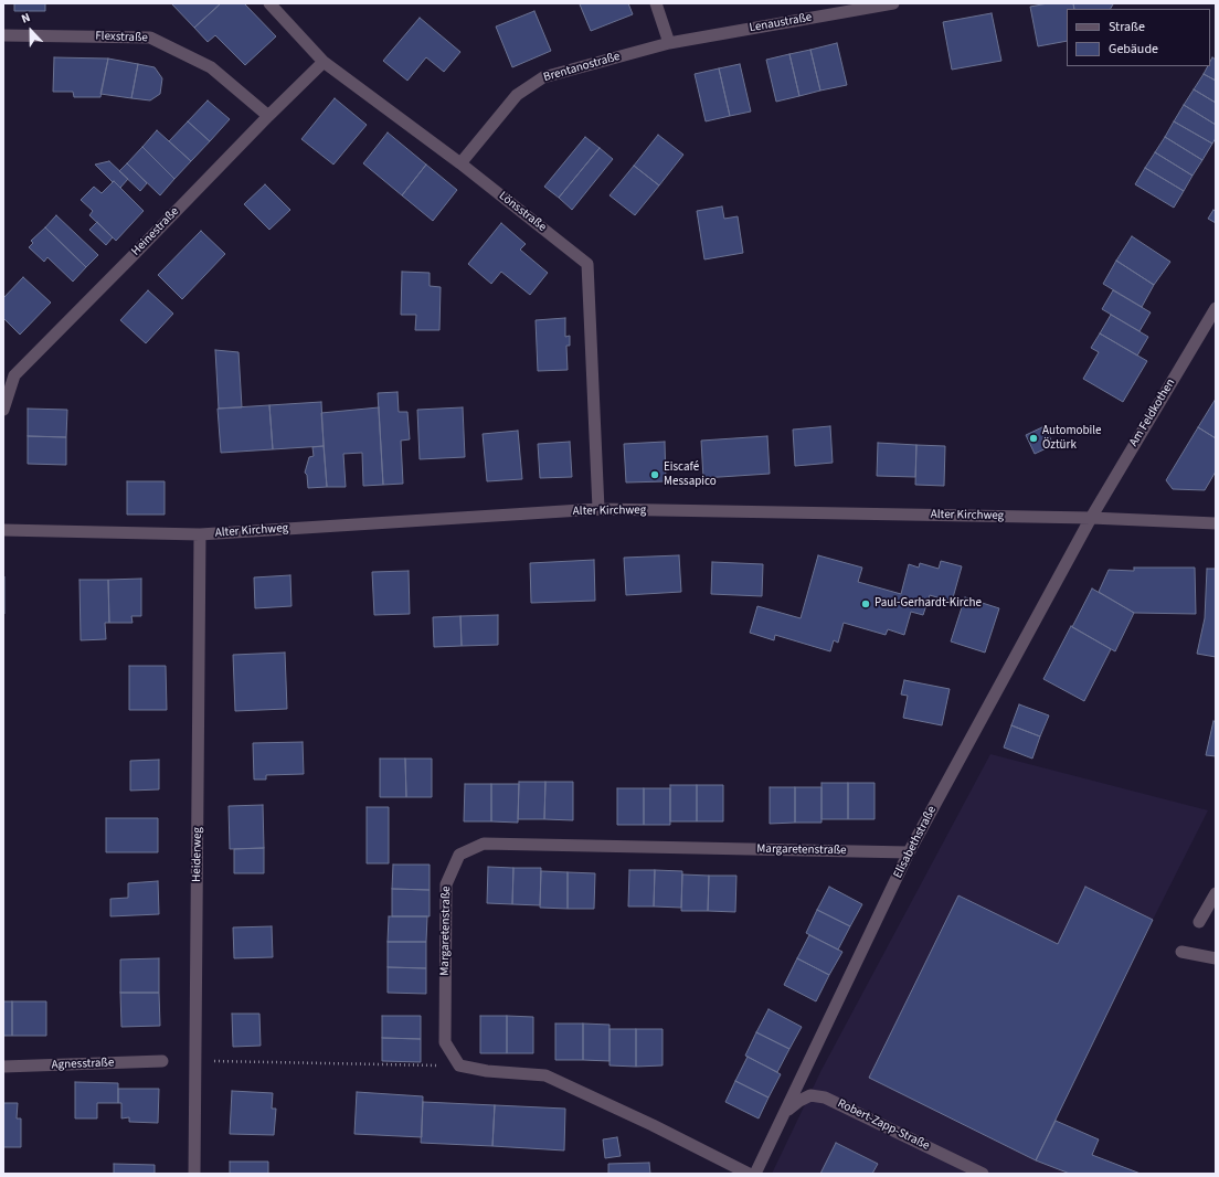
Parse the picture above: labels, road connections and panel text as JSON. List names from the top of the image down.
{
  "streets": {
    "street": [
      "Lenaustraße",
      "Flexstraße",
      "Brentanostraße",
      "Lönsstraße",
      "Heinestraße",
      "Am Feldkothen",
      "Alter Kirchweg",
      "Elisabethstraße",
      "Margaretenstraße",
      "Heiderweg",
      "Agnesstraße",
      "Robert-Zapp-Straße"
    ]
  },
  "crossings": [
    ["Lenaustraße", "Brentanostraße"],
    ["Flexstraße", "Heinestraße"],
    ["Brentanostraße", "Lönsstraße"],
    ["Lönsstraße", "Heinestraße"],
    ["Lönsstraße", "Alter Kirchweg"],
    ["Am Feldkothen", "Alter Kirchweg"],
    ["Am Feldkothen", "Elisabethstraße"],
    ["Alter Kirchweg", "Elisabethstraße"],
    ["Alter Kirchweg", "Heiderweg"],
    ["Elisabethstraße", "Margaretenstraße"],
    ["Elisabethstraße", "Robert-Zapp-Straße"]
  ],
  "places": ["Automobile Öztürk", "Eiscafé Messapico", "Paul-Gerhardt-Kirche"],
  "legend": ["Straße", "Gebäude"],
  "north": "top"
}
